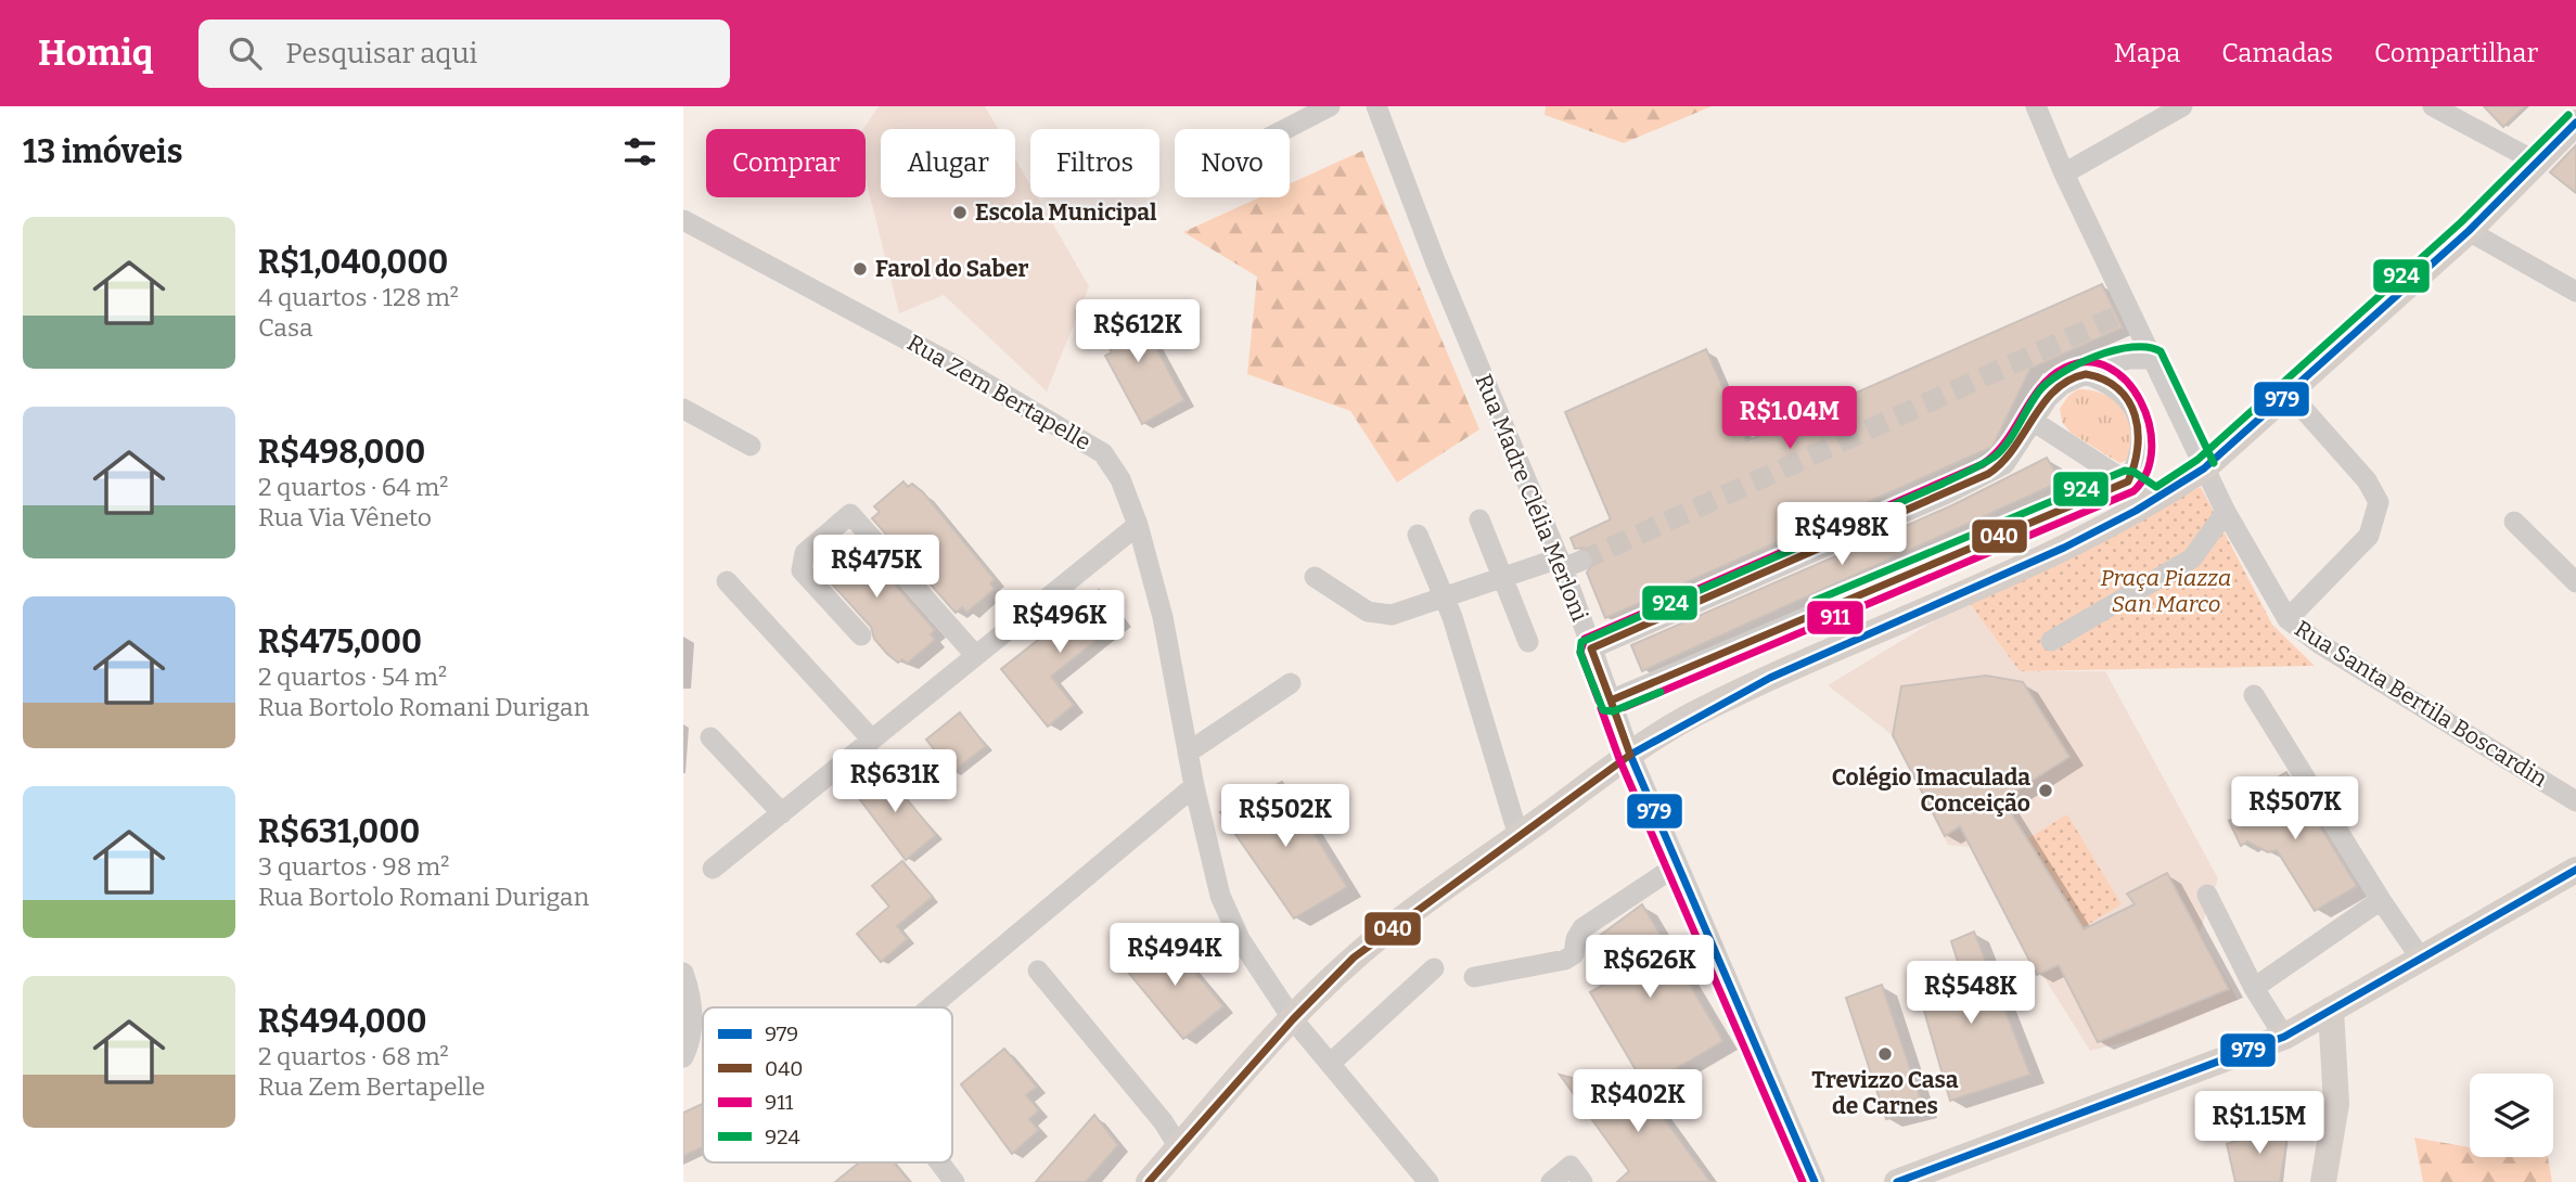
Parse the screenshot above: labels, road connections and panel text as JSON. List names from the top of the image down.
{
  "streets": {
    "street": ["Rua Zem Bertapelle", "Rua Madre Clélia Merloni", "Rua Santa Bertila Boscardin"]
  },
  "parks": ["Praça Piazza San Marco"],
  "places": [
    "Escola Municipal",
    "Farol do Saber",
    "Colégio Imaculada Conceição",
    "Trevizzo Casa de Carnes"
  ],
  "lines": [
    "transit line 924",
    "transit line 979",
    "transit line 911",
    "transit line 040"
  ],
  "legend": [
    "979",
    "040",
    "911",
    "924"
  ],
  "page": {
    "header": "Homiq",
    "search": "Pesquisar aqui",
    "nav": ["Mapa", "Camadas", "Compartilhar"],
    "heading": "13 imóveis",
    "chip": [
      "Comprar",
      "Alugar",
      "Filtros",
      "Novo"
    ],
    "list": [
      {
        "name": "R$1,040,000",
        "note": "4 quartos · 128 m² · Casa"
      },
      {
        "name": "R$498,000",
        "note": "2 quartos · 64 m² · Rua Via Vêneto"
      },
      {
        "name": "R$475,000",
        "note": "2 quartos · 54 m² · Rua Bortolo Romani Durigan"
      },
      {
        "name": "R$631,000",
        "note": "3 quartos · 98 m² · Rua Bortolo Romani Durigan"
      },
      {
        "name": "R$494,000",
        "note": "2 quartos · 68 m² · Rua Zem Bertapelle"
      }
    ],
    "price": [
      "R$612K",
      "R$1.04M",
      "R$498K",
      "R$475K",
      "R$496K",
      "R$631K",
      "R$507K",
      "R$502K",
      "R$494K",
      "R$626K",
      "R$548K",
      "R$402K",
      "R$1.15M"
    ]
  }
}
